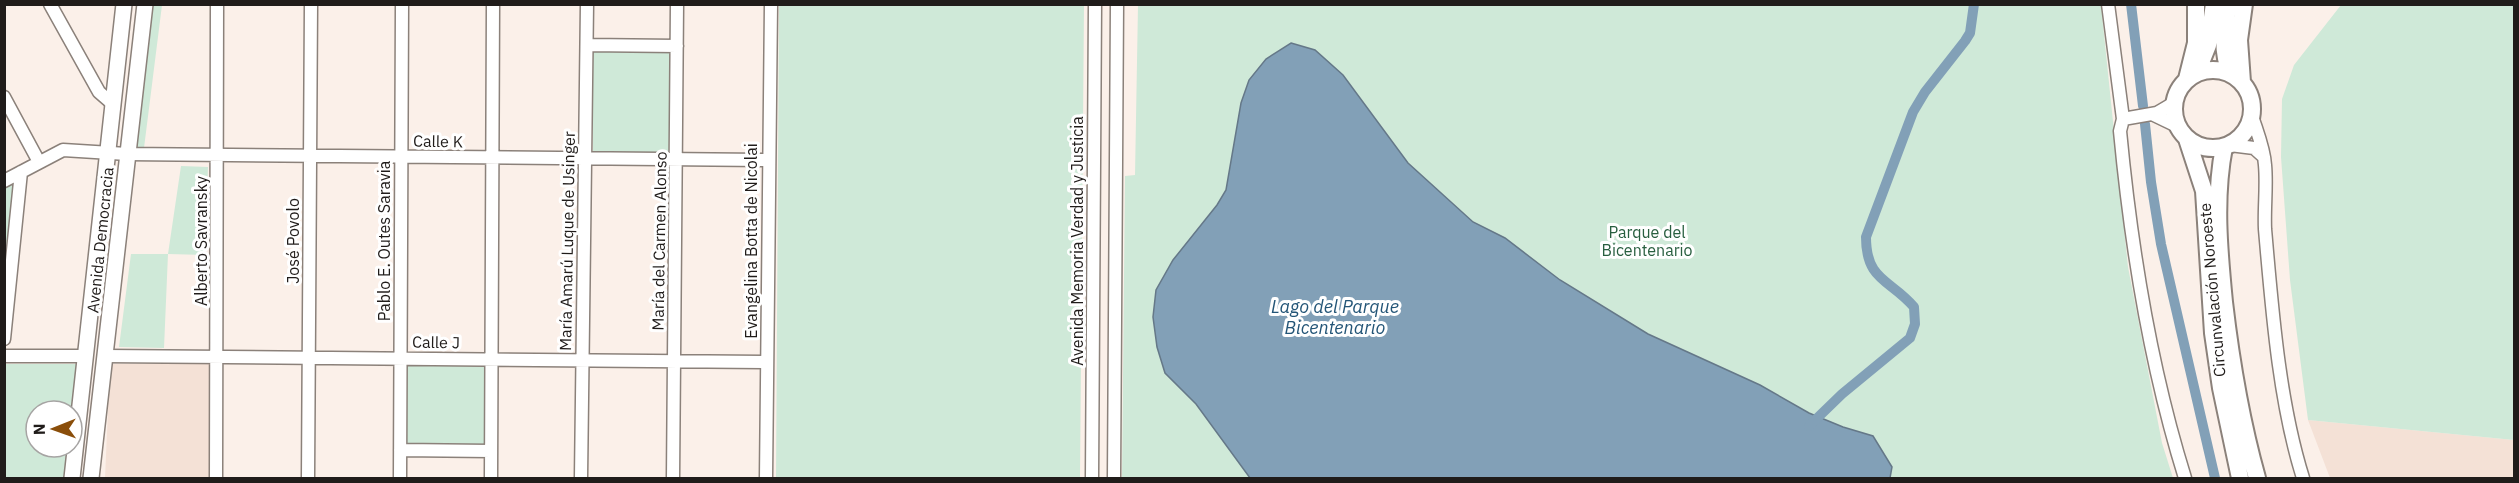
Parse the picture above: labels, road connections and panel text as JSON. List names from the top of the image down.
{
  "streets": {
    "highway": ["Circunvalación Noroeste"],
    "main road": ["Avenida Democracia"],
    "street": [
      "Calle K",
      "Alberto Savransky",
      "José Povolo",
      "Pablo E. Outes Saravia",
      "María Amarú Luque de Usinger",
      "María del Carmen Alonso",
      "Evangelina Botta de Nicolai",
      "Avenida Memoria Verdad y Justicia",
      "Calle J"
    ]
  },
  "crossings": [
    ["Calle K", "Avenida Democracia"],
    ["Calle K", "Alberto Savransky"],
    ["Calle K", "José Povolo"],
    ["Calle K", "Pablo E. Outes Saravia"],
    ["Calle K", "María Amarú Luque de Usinger"],
    ["Calle K", "María del Carmen Alonso"],
    ["Calle K", "Evangelina Botta de Nicolai"],
    ["Avenida Democracia", "Calle J"],
    ["Alberto Savransky", "Calle J"],
    ["José Povolo", "Calle J"],
    ["Pablo E. Outes Saravia", "Calle J"],
    ["María Amarú Luque de Usinger", "Calle J"],
    ["María del Carmen Alonso", "Calle J"],
    ["Evangelina Botta de Nicolai", "Calle J"]
  ],
  "water": ["Lago del Parque Bicentenario"],
  "parks": ["Parque del Bicentenario"],
  "north": "left"
}
